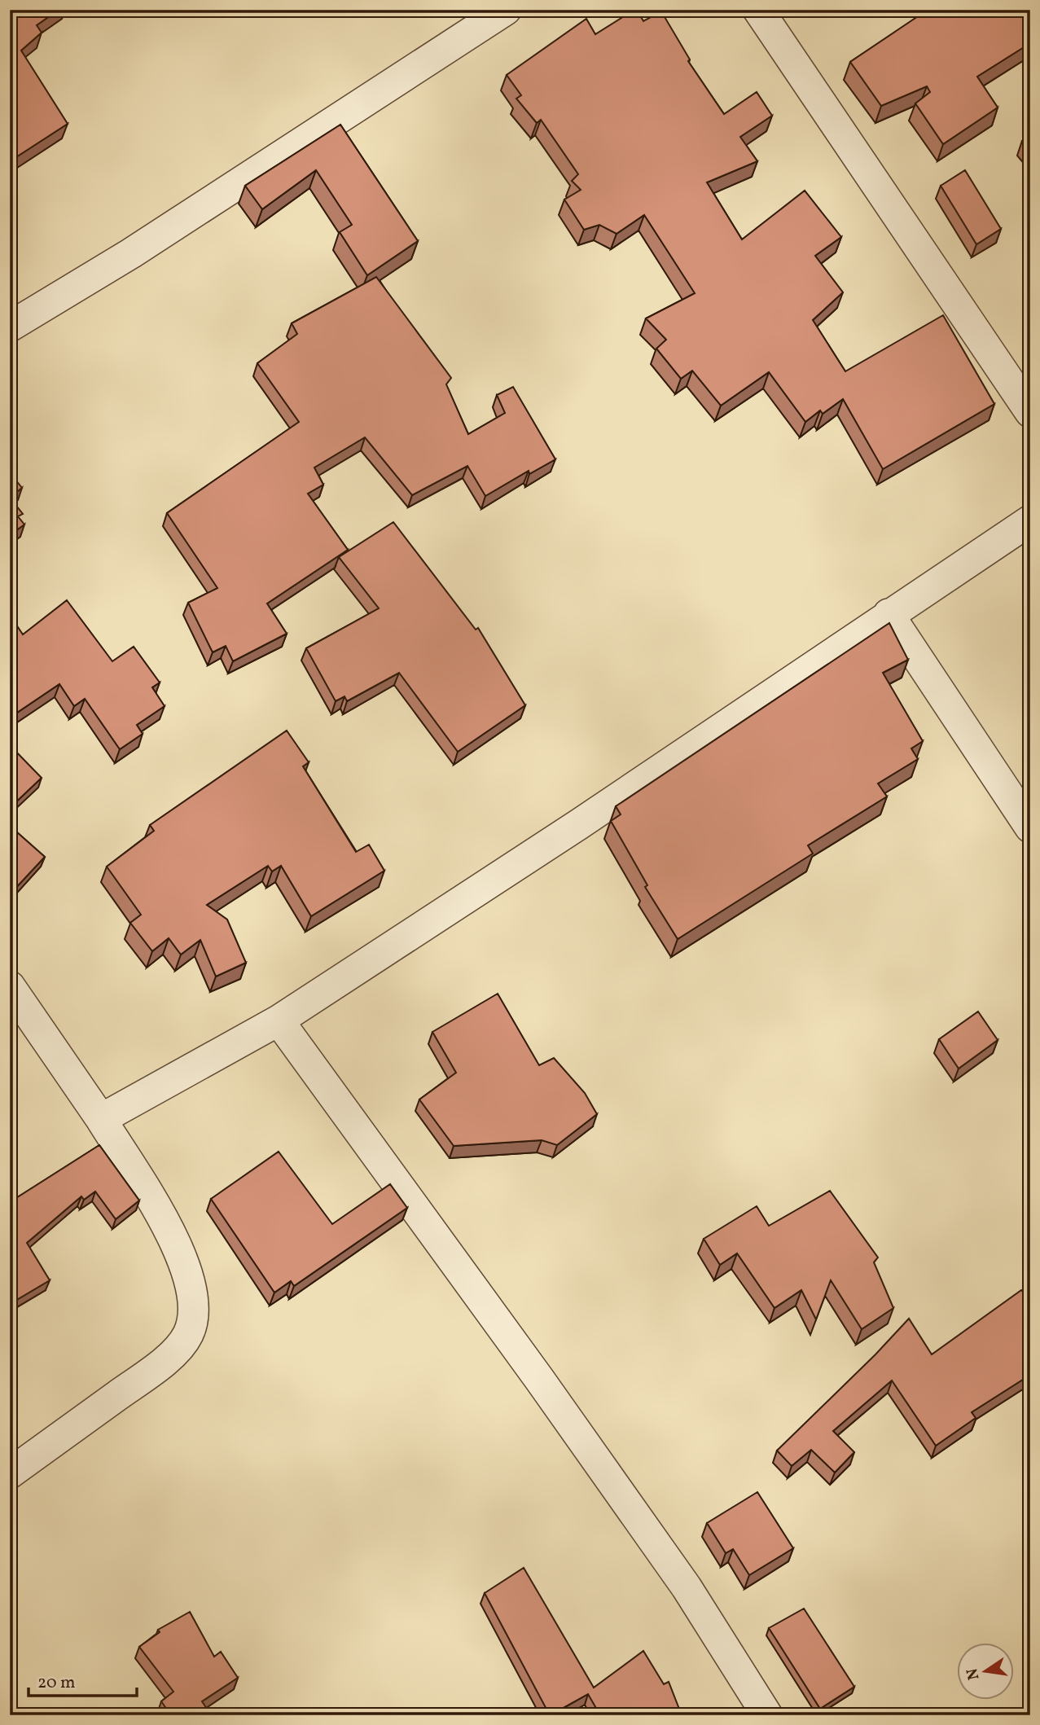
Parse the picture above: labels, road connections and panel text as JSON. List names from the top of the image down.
{
  "scale_bar": "20 m",
  "north": "left"
}
